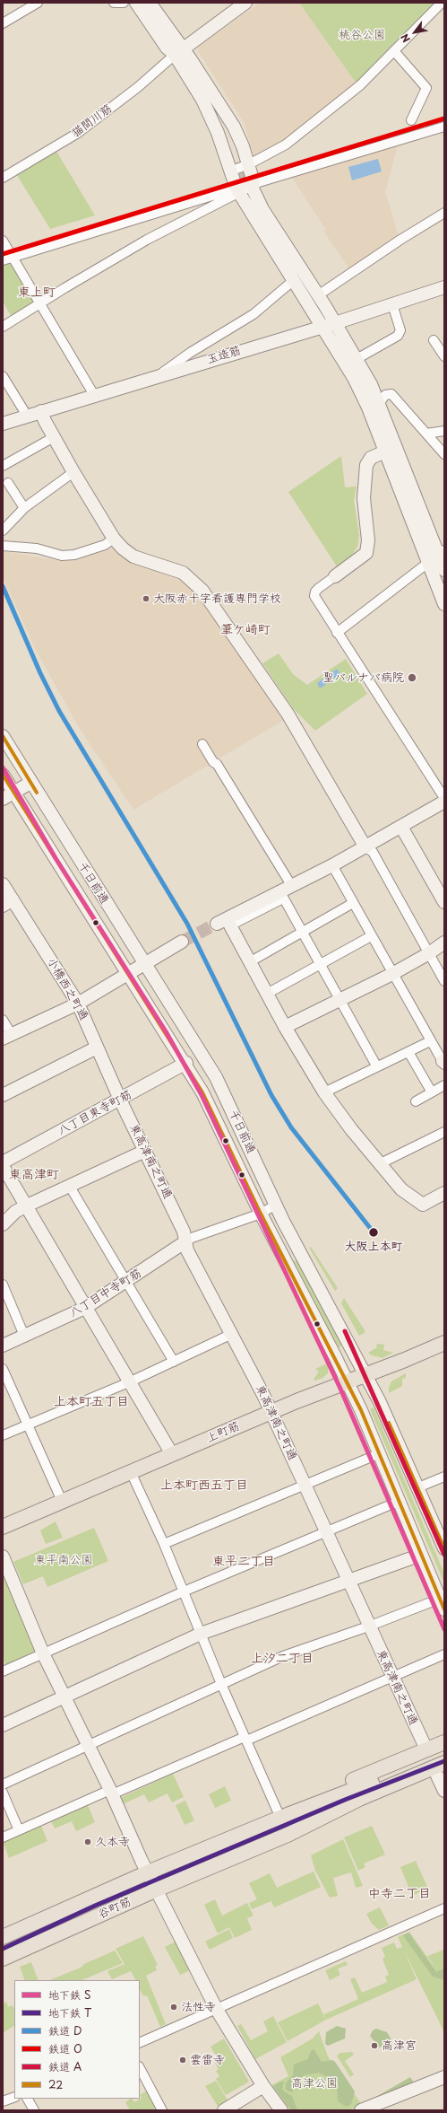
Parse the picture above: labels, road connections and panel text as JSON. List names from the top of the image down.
{
  "streets": {
    "main road": ["上町筋", "谷町筋"],
    "street": [
      "猫間川筋",
      "玉造筋",
      "千日前通",
      "小橋西之町通",
      "八丁目東寺町筋",
      "東高津南之町通",
      "八丁目中寺町筋"
    ]
  },
  "crossings": [
    ["千日前通", "八丁目東寺町筋"],
    ["千日前通", "上町筋"],
    ["小橋西之町通", "八丁目東寺町筋"],
    ["小橋西之町通", "東高津南之町通"],
    ["八丁目東寺町筋", "東高津南之町通"],
    ["東高津南之町通", "八丁目中寺町筋"],
    ["東高津南之町通", "上町筋"]
  ],
  "districts": [
    "東上町",
    "筆ケ崎町",
    "東高津町",
    "上本町五丁目",
    "上本町西五丁目",
    "東平二丁目",
    "上汐二丁目",
    "中寺二丁目"
  ],
  "parks": ["桃谷公園", "東平南公園", "高津公園"],
  "places": [
    "大阪赤十字看護専門学校",
    "聖バルナバ病院",
    "大阪上本町",
    "久本寺",
    "法性寺",
    "高津宮",
    "雲雷寺"
  ],
  "lines": [
    "rail line O",
    "rail line D",
    "transit line 22",
    "metro line S",
    "rail line A",
    "metro line T"
  ],
  "legend": [
    "地下鉄 S",
    "地下鉄 T",
    "鉄道 D",
    "鉄道 O",
    "鉄道 A",
    "22"
  ],
  "north": "bottom left"
}
